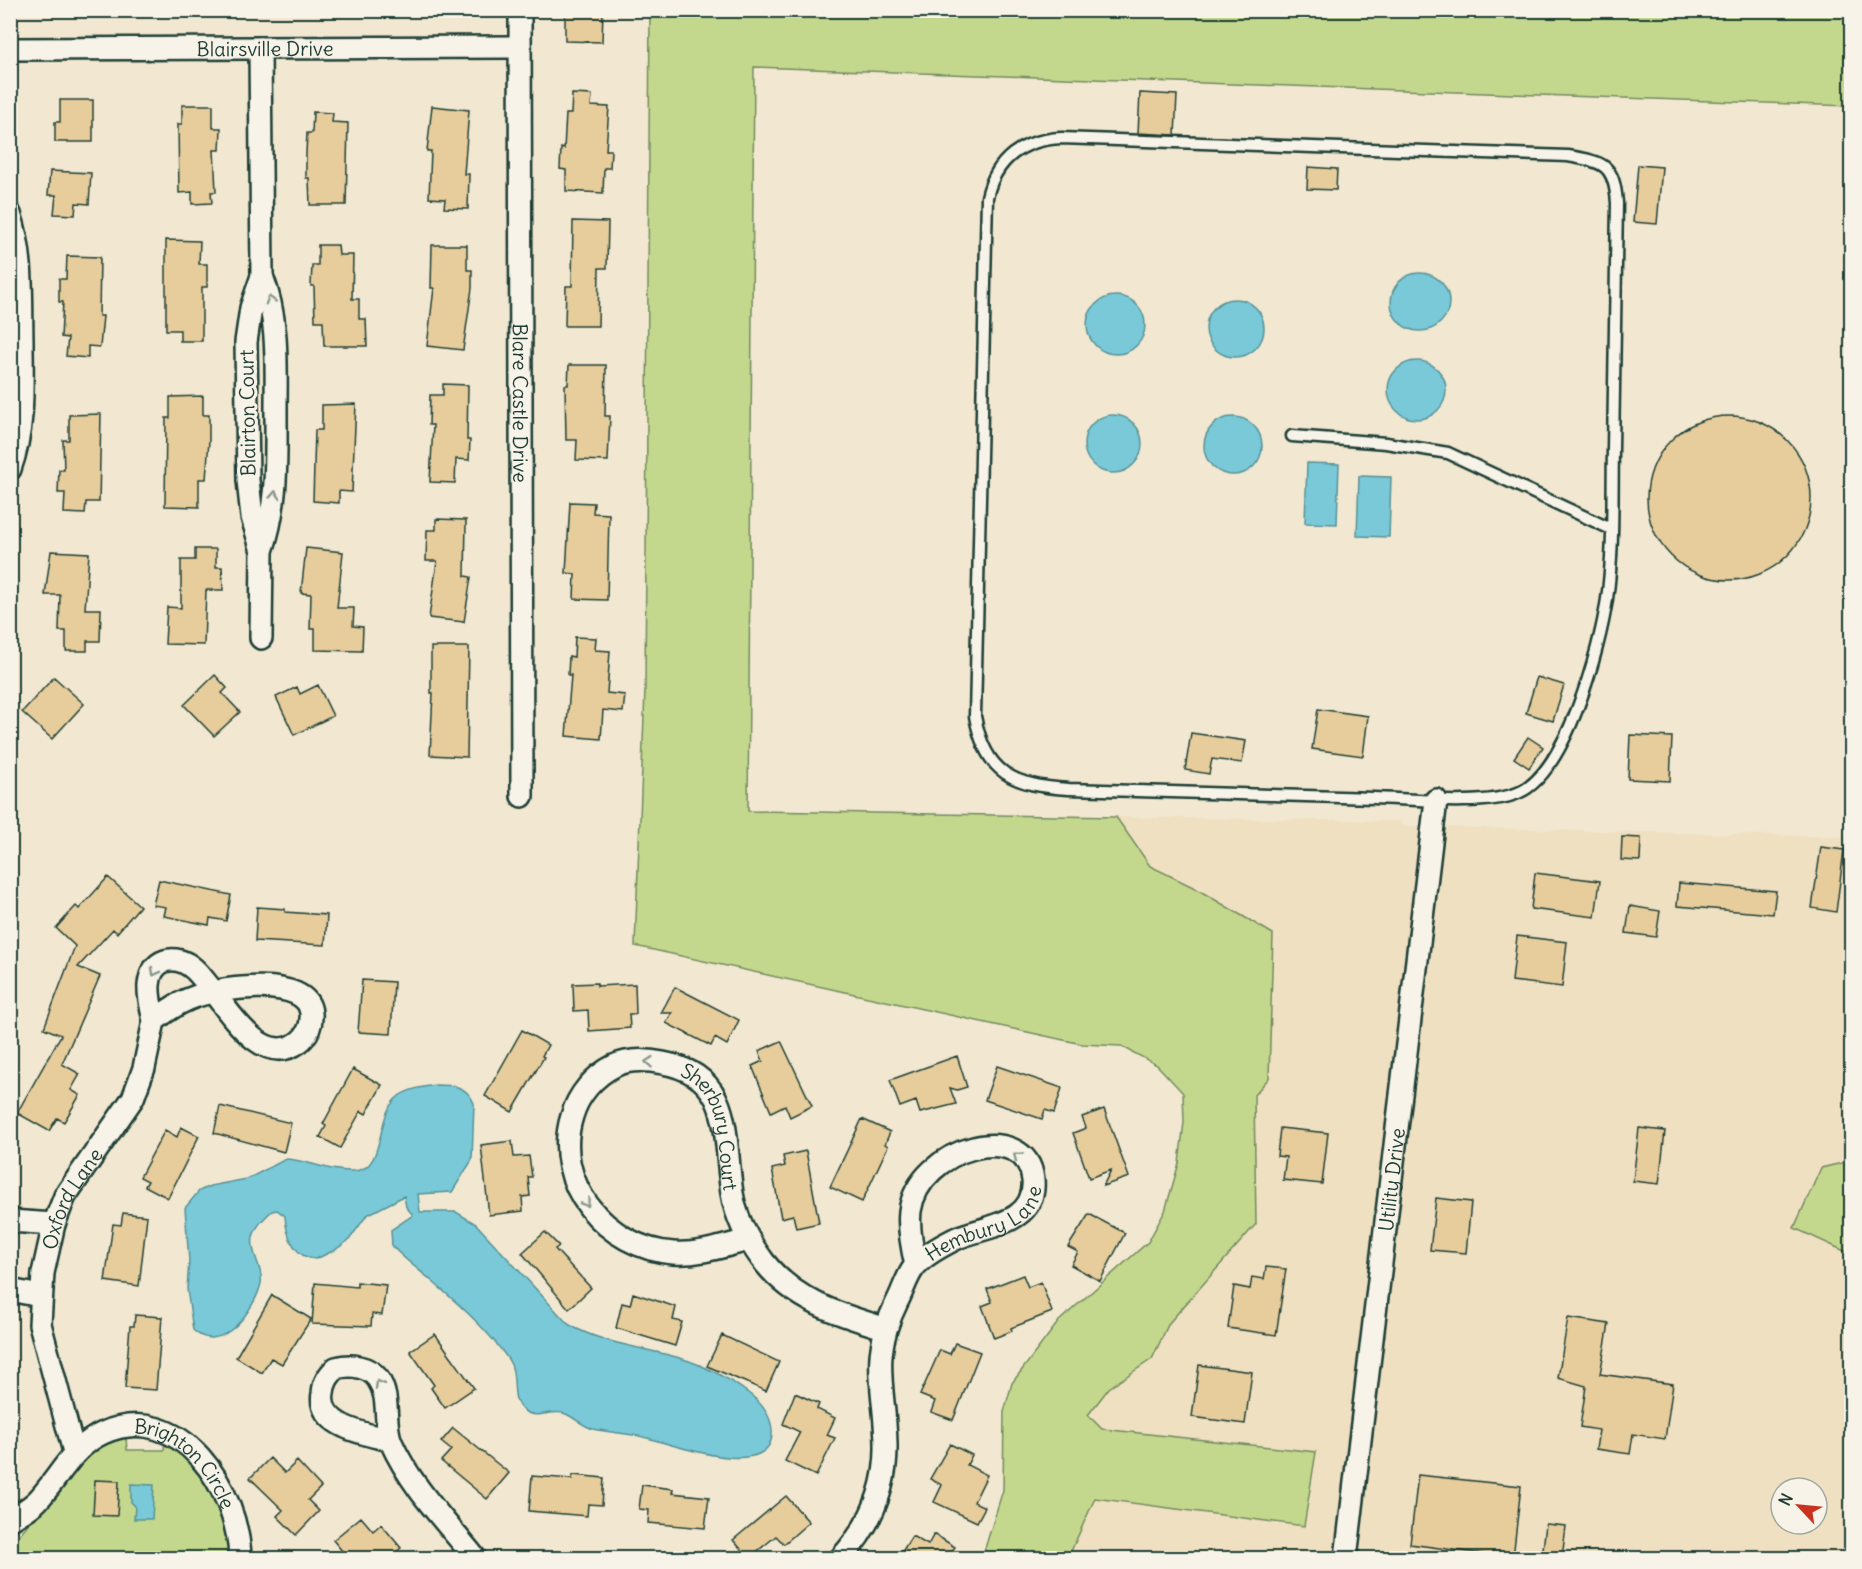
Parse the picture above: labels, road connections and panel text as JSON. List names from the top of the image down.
{
  "streets": {
    "street": [
      "Blairsville Drive",
      "Blare Castle Drive",
      "Blairton Court",
      "Sherbury Court",
      "Utility Drive",
      "Oxford Lane",
      "Hembury Lane",
      "Brighton Circle"
    ]
  },
  "crossings": [
    ["Blairsville Drive", "Blare Castle Drive"],
    ["Blairsville Drive", "Blairton Court"],
    ["Sherbury Court", "Hembury Lane"],
    ["Oxford Lane", "Brighton Circle"]
  ],
  "north": "top left"
}
